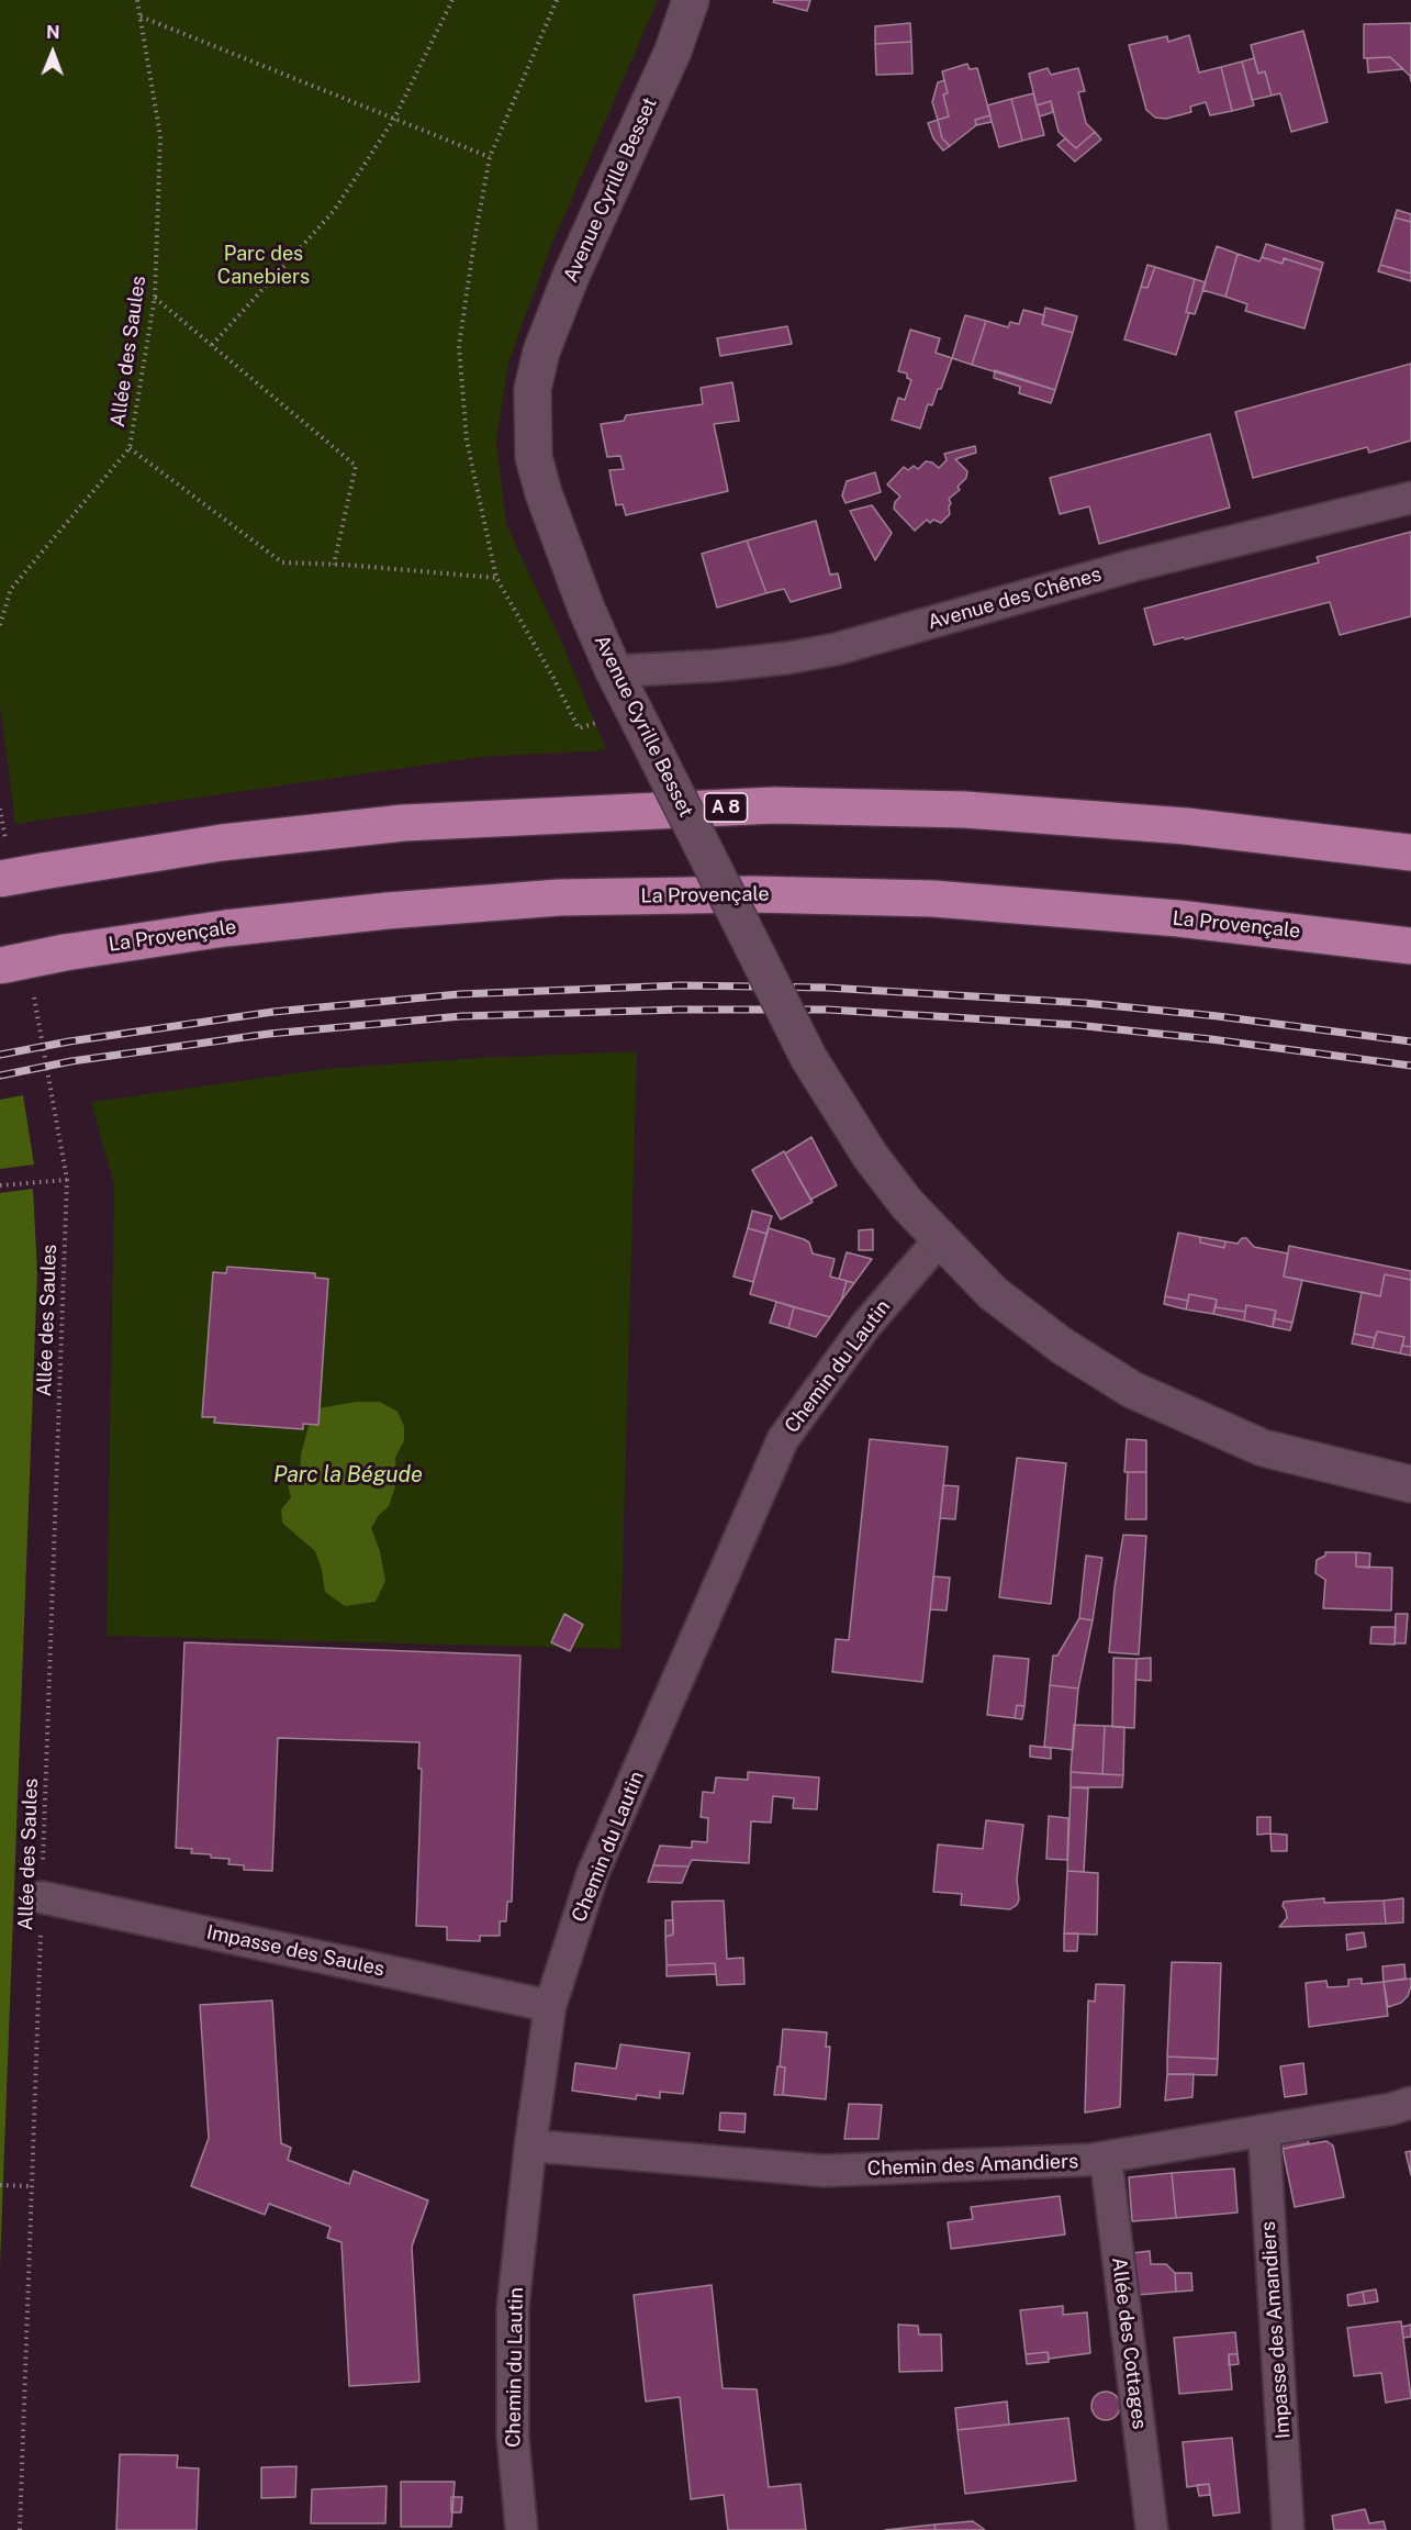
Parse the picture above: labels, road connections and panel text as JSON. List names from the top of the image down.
{
  "streets": {
    "highway": ["A 8", "La Provençale"],
    "main road": ["Avenue Cyrille Besset"],
    "street": [
      "Avenue des Chênes",
      "Chemin du Lautin",
      "Impasse des Saules",
      "Chemin des Amandiers",
      "Impasse des Amandiers",
      "Allée des Cottages"
    ],
    "path": ["Allée des Saules"]
  },
  "crossings": [
    ["Avenue Cyrille Besset", "Avenue des Chênes"],
    ["Avenue Cyrille Besset", "Chemin du Lautin"],
    ["Allée des Saules", "Impasse des Saules"],
    ["Chemin du Lautin", "Impasse des Saules"],
    ["Chemin du Lautin", "Chemin des Amandiers"],
    ["Chemin des Amandiers", "Impasse des Amandiers"],
    ["Chemin des Amandiers", "Allée des Cottages"]
  ],
  "water": ["Parc la Bégude"],
  "parks": ["Parc des Canebiers"],
  "north": "top"
}
